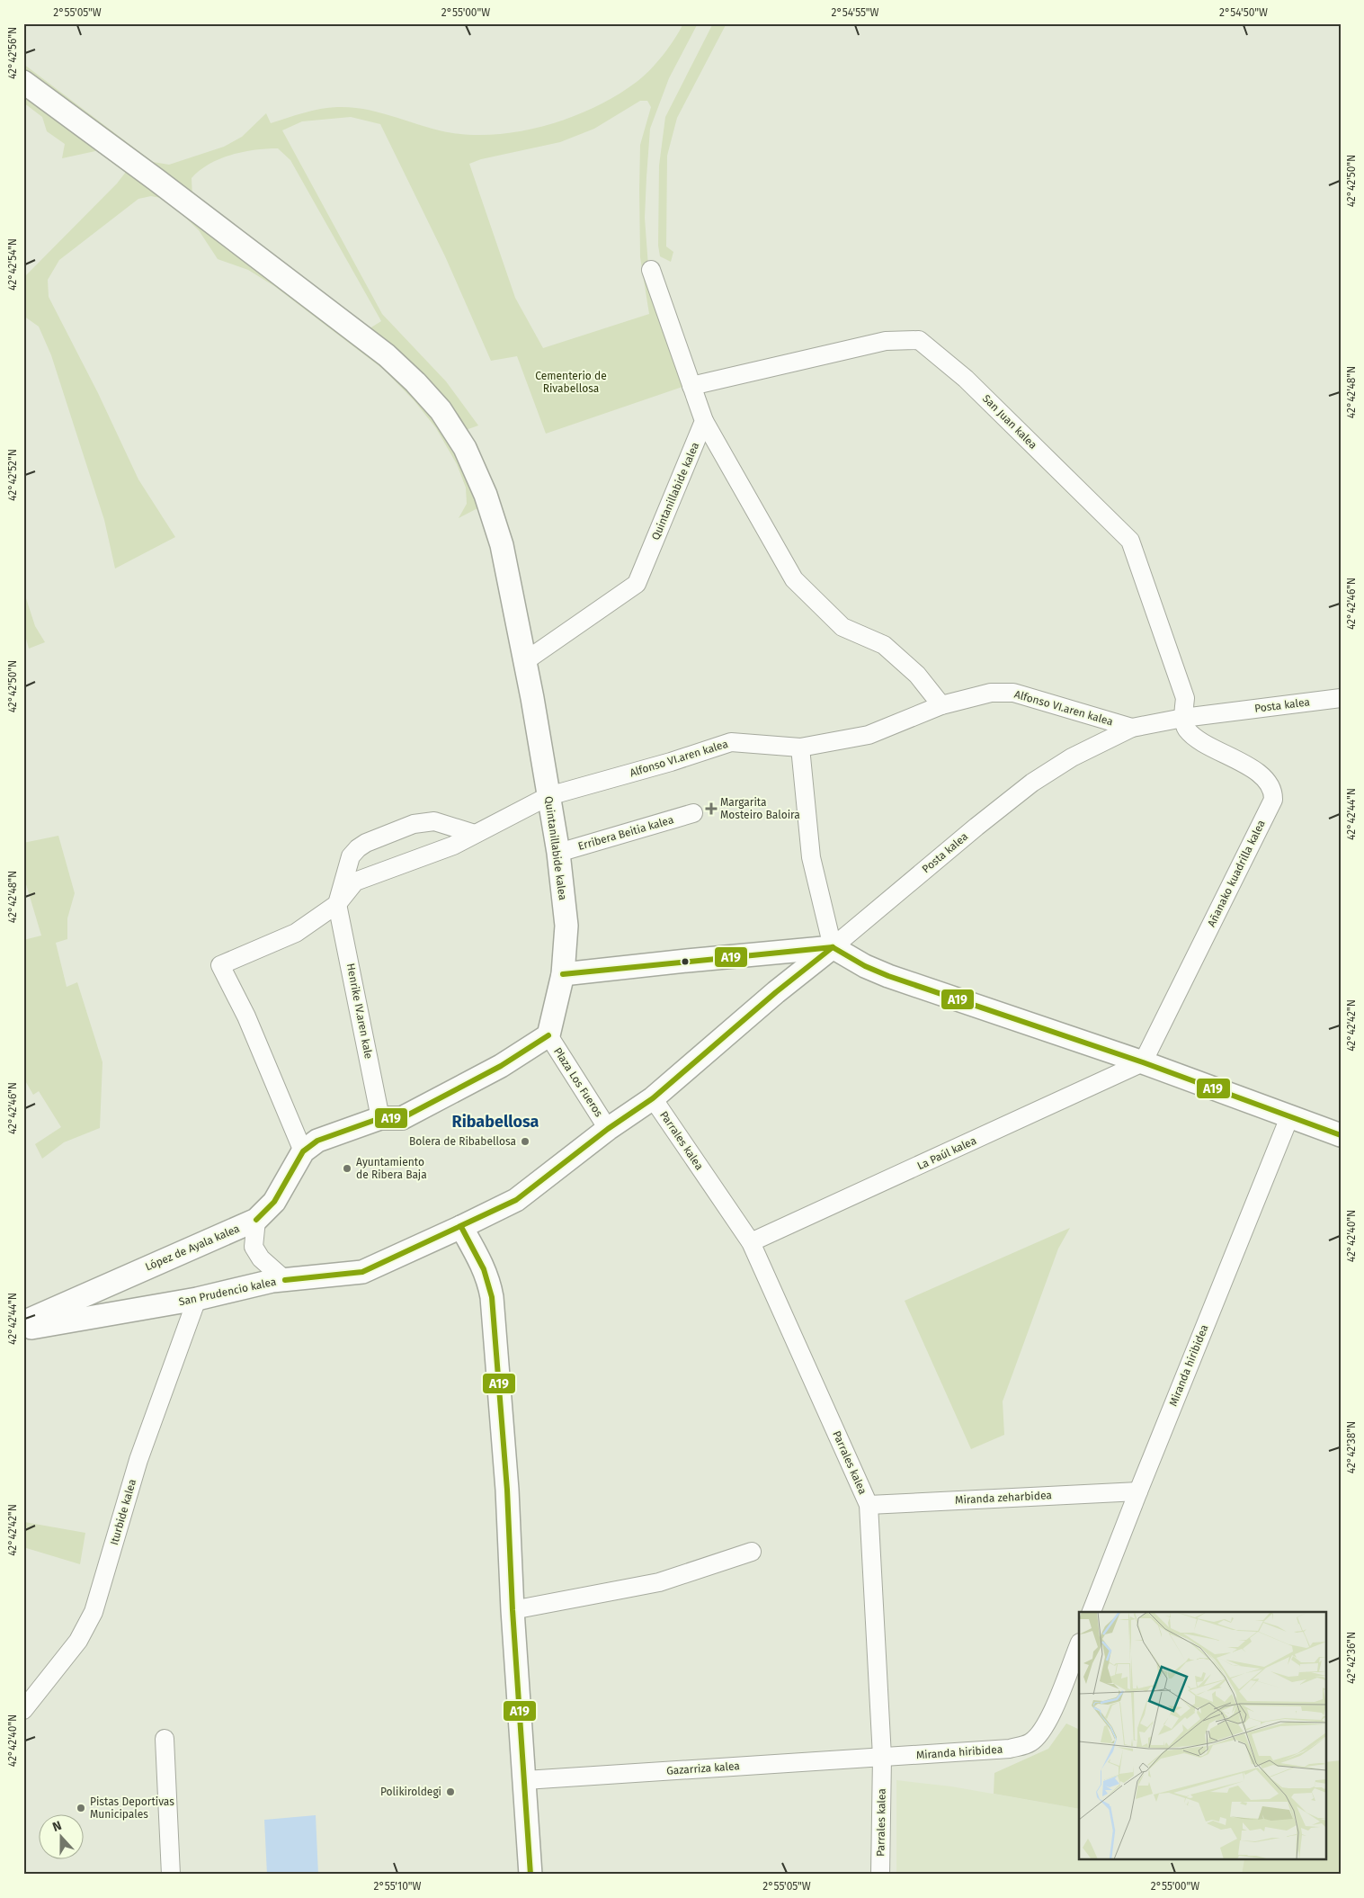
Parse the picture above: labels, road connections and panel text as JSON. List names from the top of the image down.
{
  "streets": {
    "street": [
      "San Juan kalea",
      "Quintanillabide kalea",
      "Posta kalea",
      "Alfonso VI.aren kalea",
      "Erribera Beitia kalea",
      "Añanako kuadrilla kalea",
      "Henrike IV.aren kale",
      "Plaza Los Fueros",
      "Parrales kalea",
      "La Paúl kalea",
      "López de Ayala kalea",
      "San Prudencio kalea",
      "Miranda hiribidea",
      "Miranda zeharbidea",
      "Iturbide kalea",
      "Gazarriza kalea"
    ]
  },
  "crossings": [
    ["San Juan kalea", "Posta kalea"],
    ["San Juan kalea", "Añanako kuadrilla kalea"],
    ["Quintanillabide kalea", "Alfonso VI.aren kalea"],
    ["Quintanillabide kalea", "Erribera Beitia kalea"],
    ["Quintanillabide kalea", "Plaza Los Fueros"],
    ["Quintanillabide kalea", "López de Ayala kalea"],
    ["Posta kalea", "Alfonso VI.aren kalea"],
    ["Posta kalea", "Añanako kuadrilla kalea"],
    ["Posta kalea", "Plaza Los Fueros"],
    ["Posta kalea", "Parrales kalea"],
    ["Posta kalea", "San Prudencio kalea"],
    ["Alfonso VI.aren kalea", "Henrike IV.aren kale"],
    ["Alfonso VI.aren kalea", "López de Ayala kalea"],
    ["Añanako kuadrilla kalea", "La Paúl kalea"],
    ["Henrike IV.aren kale", "López de Ayala kalea"],
    ["Plaza Los Fueros", "López de Ayala kalea"],
    ["Plaza Los Fueros", "San Prudencio kalea"],
    ["Parrales kalea", "La Paúl kalea"],
    ["Parrales kalea", "Miranda hiribidea"],
    ["Parrales kalea", "Miranda zeharbidea"],
    ["Parrales kalea", "Gazarriza kalea"],
    ["San Prudencio kalea", "Iturbide kalea"],
    ["Miranda hiribidea", "Miranda zeharbidea"],
    ["Miranda hiribidea", "Gazarriza kalea"]
  ],
  "districts": ["Ribabellosa"],
  "parks": ["Cementerio de Rivabellosa"],
  "places": {
    "health": ["Margarita Mosteiro Baloira"],
    "other": [
      "Bolera de Ribabellosa",
      "Ayuntamiento de Ribera Baja",
      "Polikiroldegi",
      "Pistas Deportivas Municipales"
    ]
  },
  "lines": ["transit line A19"],
  "north": "top",
  "coordinates": [
    "2°55'05\"W",
    "2°55'00\"W",
    "2°54'55\"W",
    "2°54'50\"W",
    "42°42'56\"N",
    "42°42'50\"N",
    "42°42'54\"N",
    "42°42'48\"N",
    "42°42'52\"N",
    "42°42'46\"N",
    "42°42'44\"N",
    "42°42'42\"N",
    "42°42'40\"N",
    "42°42'38\"N",
    "42°42'36\"N",
    "2°55'10\"W"
  ]
}
